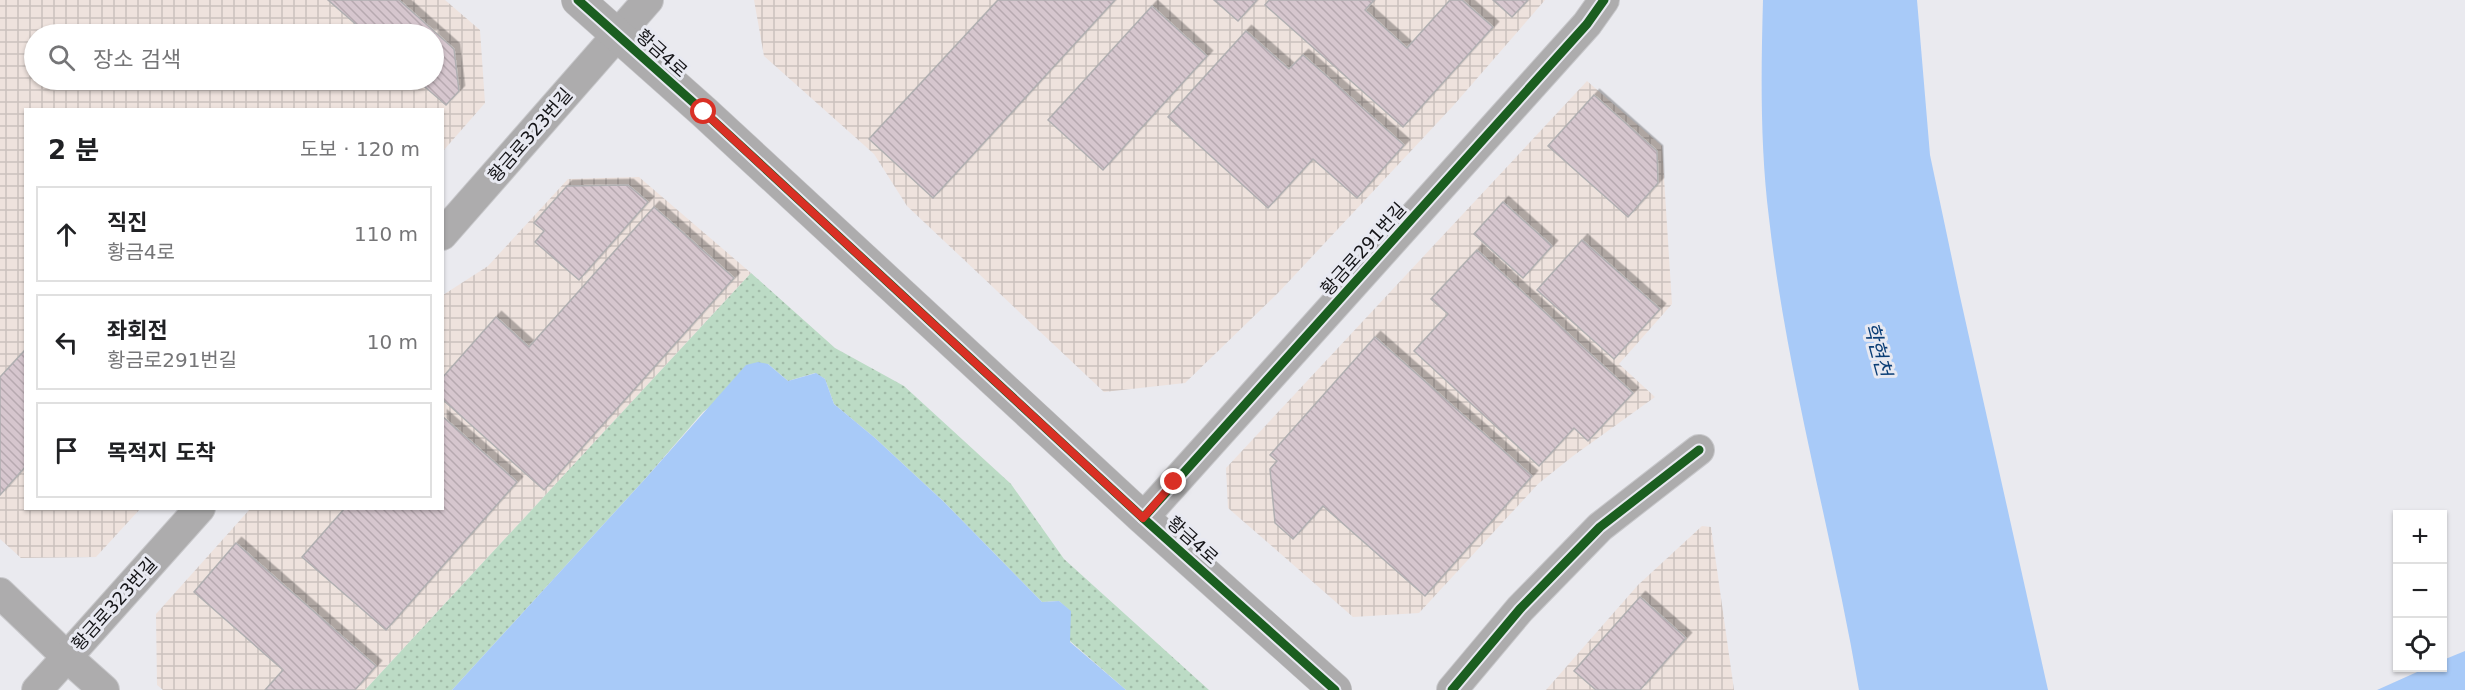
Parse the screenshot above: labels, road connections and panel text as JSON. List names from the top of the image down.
{
  "streets": {
    "street": ["황금4로", "황금로323번길", "황금로291번길"]
  },
  "crossings": [
    ["황금4로", "황금로323번길"],
    ["황금4로", "황금로291번길"]
  ],
  "water": ["학현천"],
  "page": {
    "search": "장소 검색",
    "heading": ["2 분", "도보 · 120 m"],
    "list": [
      ["직진", "황금4로", "110 m"],
      ["좌회전", "황금로291번길", "10 m"],
      "목적지 도착"
    ],
    "map_buttons": ["+", "−"]
  }
}
